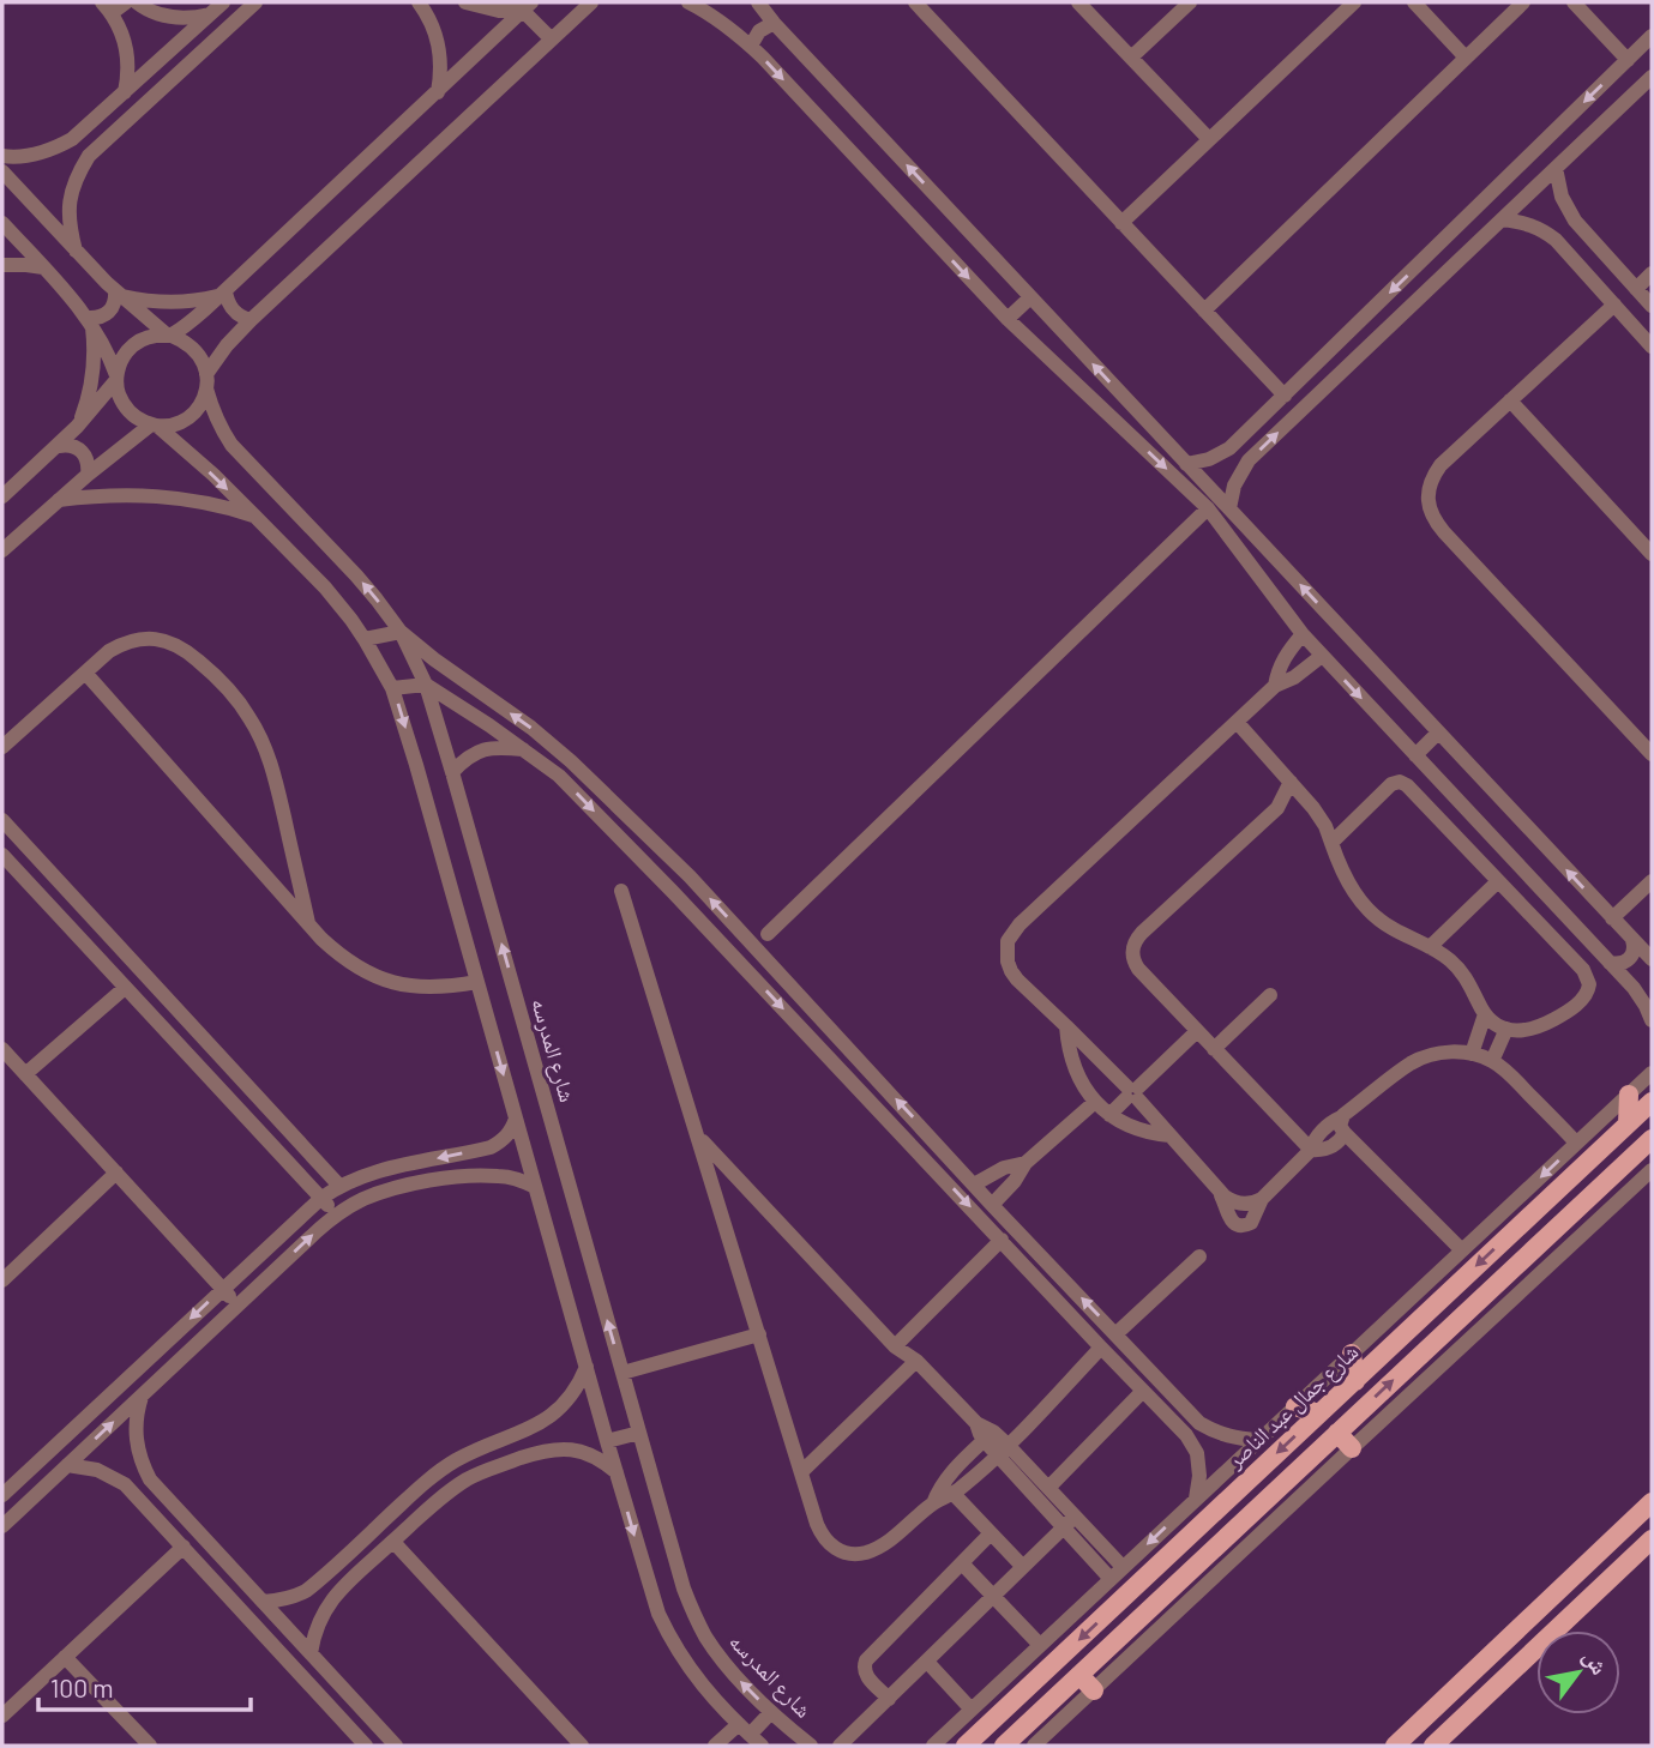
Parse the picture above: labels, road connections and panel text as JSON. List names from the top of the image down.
{
  "streets": {
    "main road": ["شارع جمال عبد الناصر"],
    "street": ["شارع المدرسه"]
  },
  "scale_bar": "100 m",
  "north": "top right"
}
